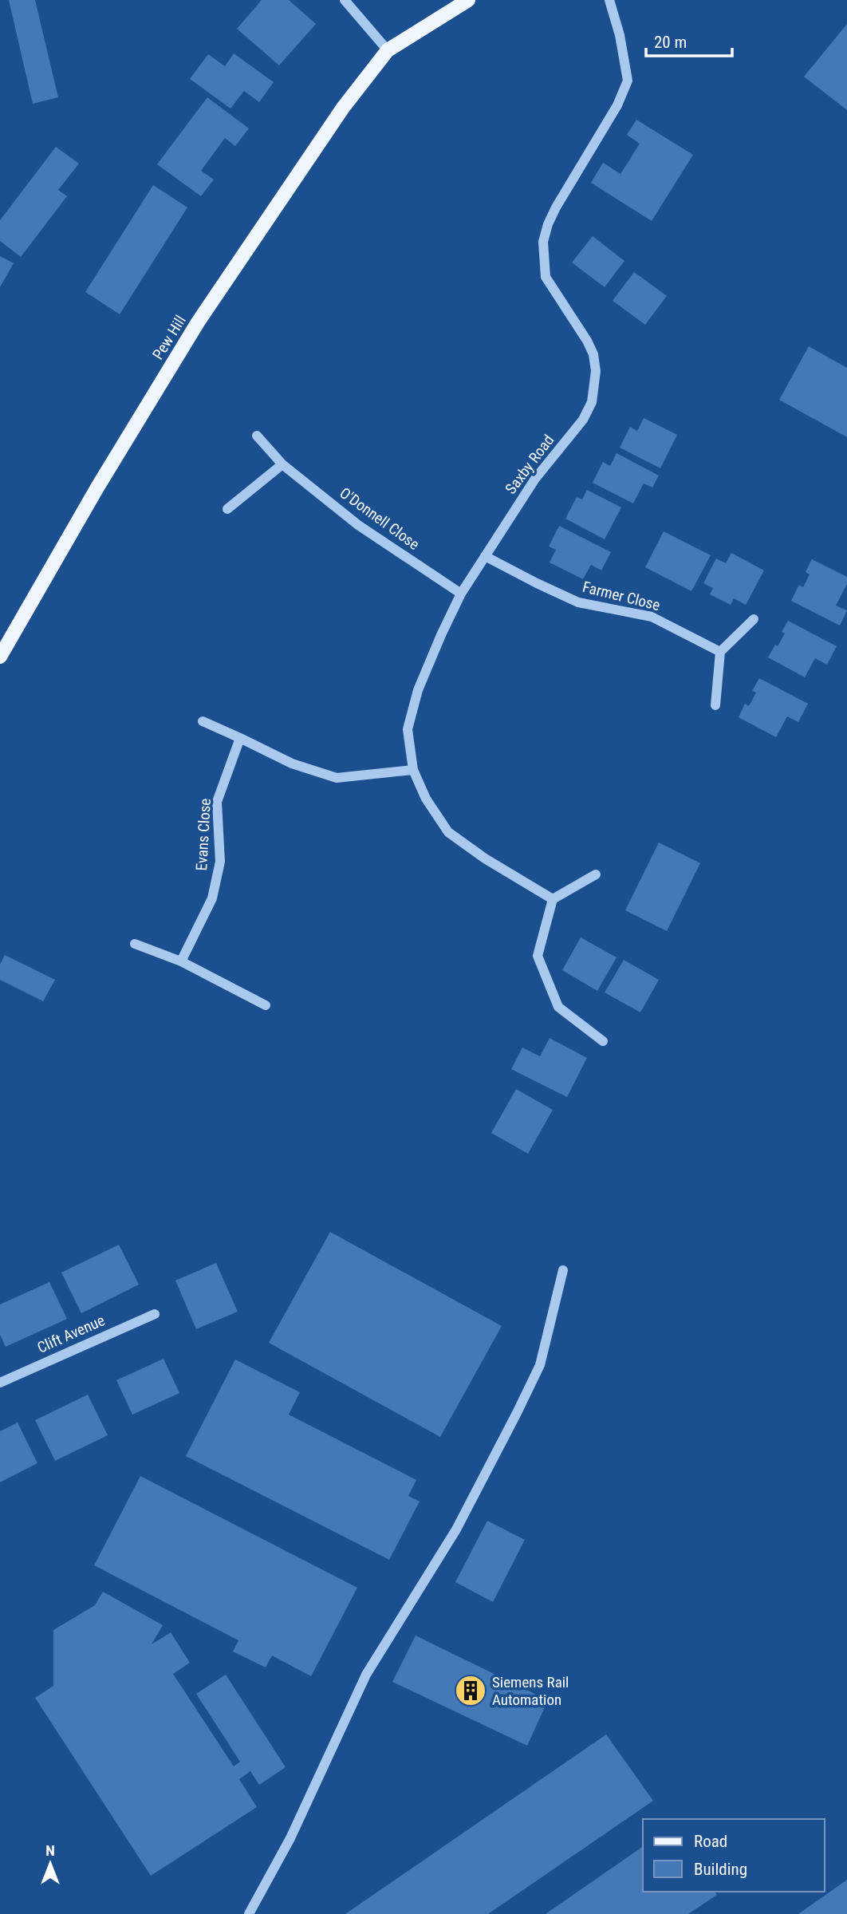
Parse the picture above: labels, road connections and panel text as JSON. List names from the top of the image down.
{
  "streets": {
    "main road": ["Pew Hill"],
    "street": [
      "Saxby Road",
      "O'Donnell Close",
      "Farmer Close",
      "Evans Close",
      "Clift Avenue"
    ]
  },
  "crossings": [
    ["Saxby Road", "O'Donnell Close"],
    ["Saxby Road", "Farmer Close"]
  ],
  "places": {
    "building": ["Siemens Rail Automation"]
  },
  "legend": ["Road", "Building"],
  "scale_bar": "20 m",
  "north": "top"
}
